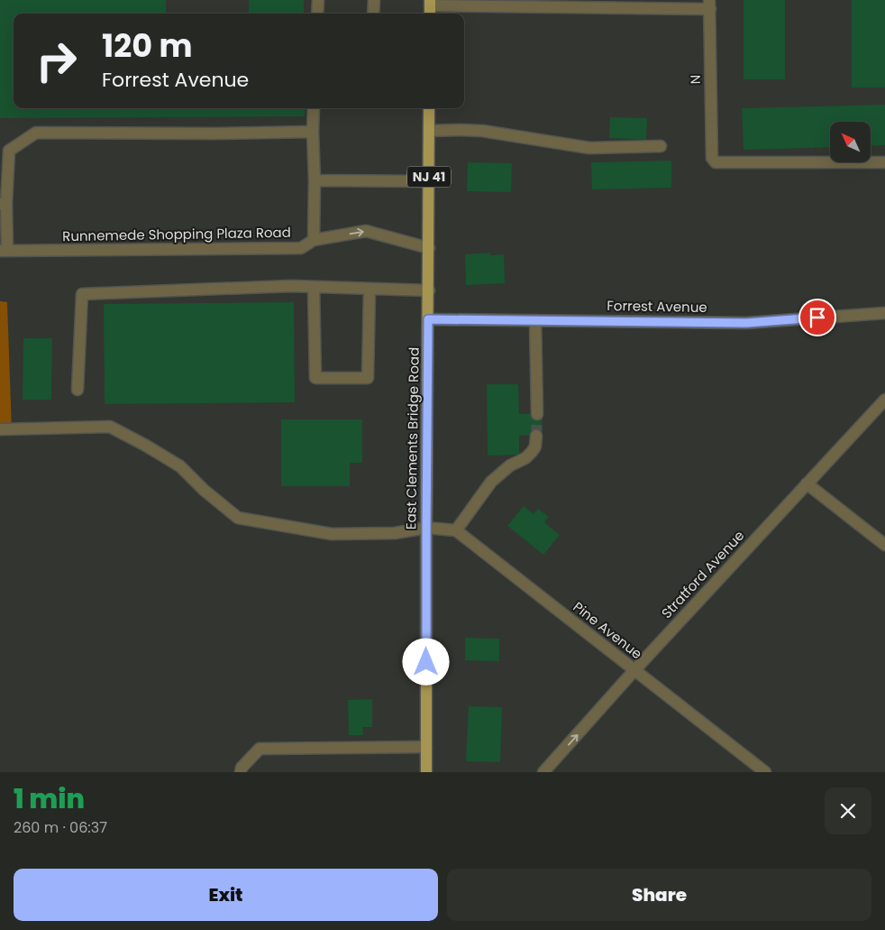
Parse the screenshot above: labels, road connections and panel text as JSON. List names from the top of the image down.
{
  "streets": {
    "main road": ["NJ 41", "East Clements Bridge Road"],
    "street": [
      "N",
      "Runnemede Shopping Plaza Road",
      "Forrest Avenue",
      "Stratford Avenue",
      "Pine Avenue"
    ]
  },
  "crossings": [
    ["Runnemede Shopping Plaza Road", "East Clements Bridge Road"],
    ["Forrest Avenue", "East Clements Bridge Road"],
    ["Stratford Avenue", "Pine Avenue"]
  ],
  "north": "top left",
  "page": {
    "turn": ["120 m", "Forrest Avenue"],
    "heading": ["1 min", "260 m · 06:37"],
    "buttons": ["Exit", "Share"]
  }
}
